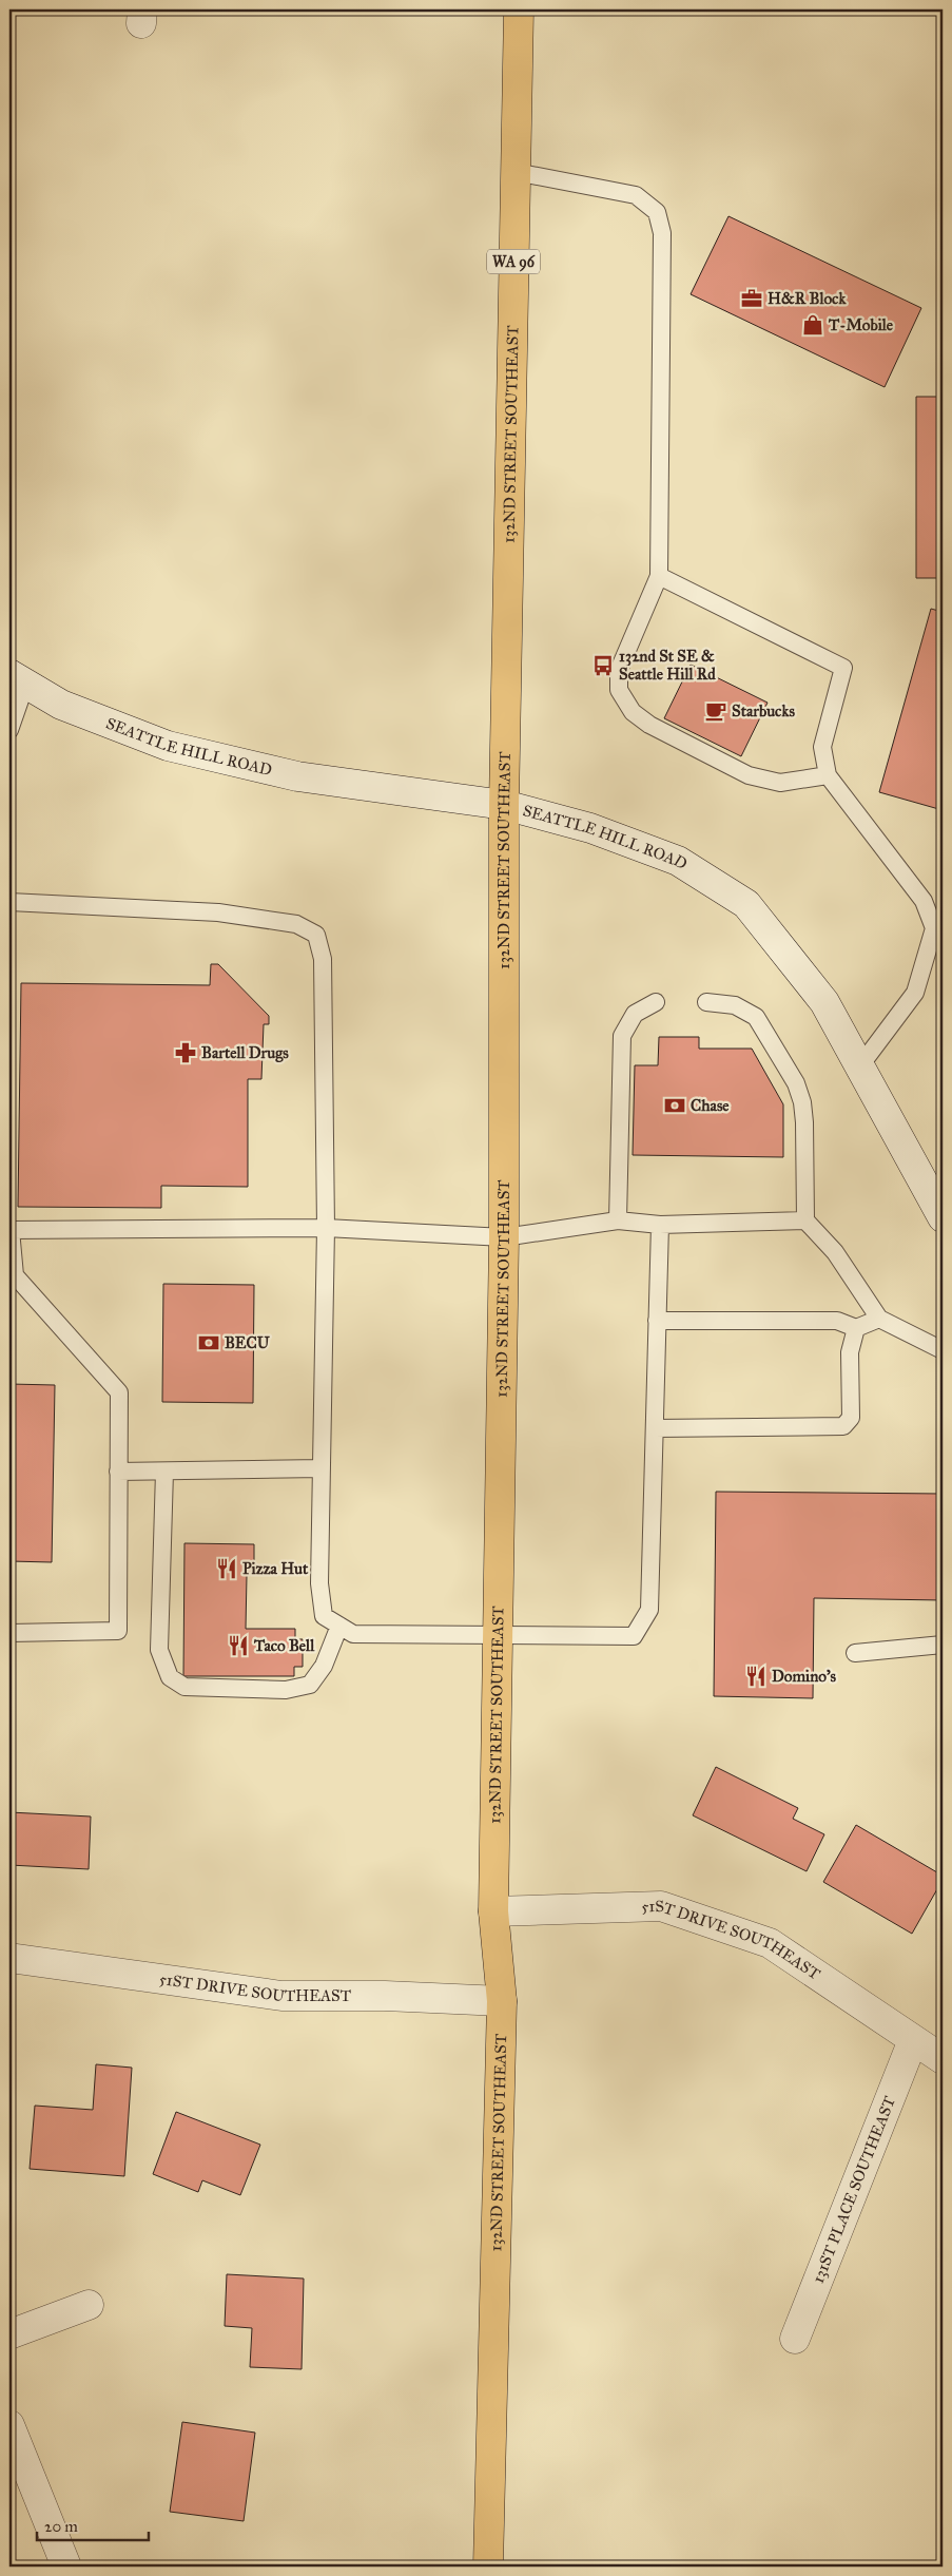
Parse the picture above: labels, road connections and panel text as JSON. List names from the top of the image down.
{
  "streets": {
    "main road": ["WA 96", "132ND STREET SOUTHEAST"],
    "street": ["SEATTLE HILL ROAD", "51ST DRIVE SOUTHEAST", "131ST PLACE SOUTHEAST"]
  },
  "crossings": [
    ["132ND STREET SOUTHEAST", "SEATTLE HILL ROAD"],
    ["132ND STREET SOUTHEAST", "51ST DRIVE SOUTHEAST"],
    ["51ST DRIVE SOUTHEAST", "131ST PLACE SOUTHEAST"]
  ],
  "places": {
    "office": ["H&R Block"],
    "shop": ["T-Mobile"],
    "bus stop": ["132nd St SE & Seattle Hill Rd"],
    "cafe": ["Starbucks"],
    "pharmacy": ["Bartell Drugs"],
    "bank": ["Chase", "BECU"],
    "restaurant": ["Pizza Hut", "Taco Bell", "Domino's"]
  },
  "scale_bar": "20 m"
}
